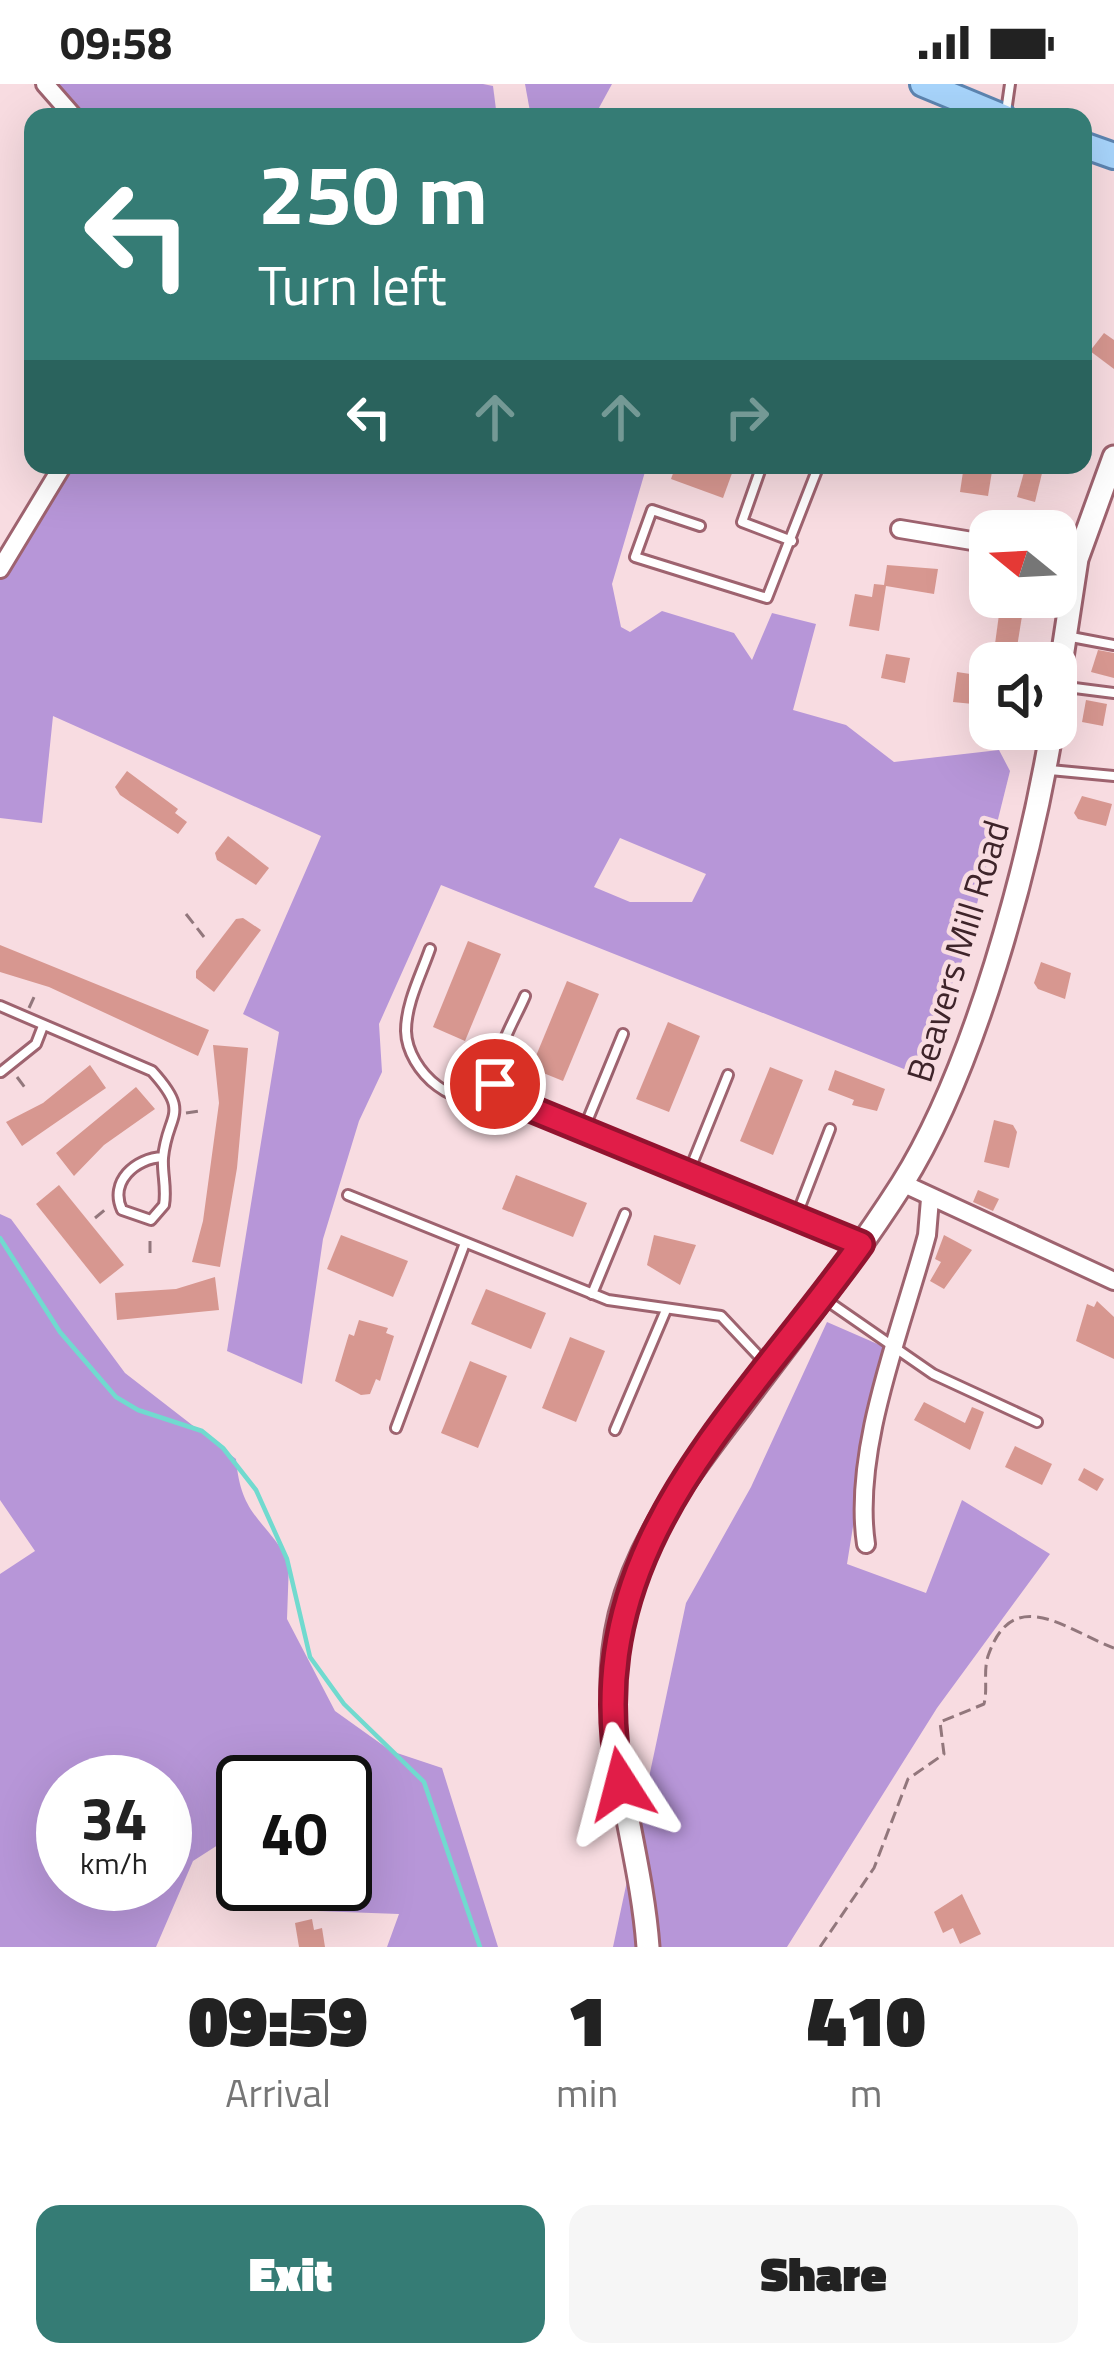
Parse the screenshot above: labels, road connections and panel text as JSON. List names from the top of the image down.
{
  "streets": {
    "street": ["Beavers Mill Road"]
  },
  "north": "left",
  "page": {
    "status": "09:58",
    "turn": ["250 m", "Turn left"],
    "speed": "34 km/h",
    "limit": "40",
    "eta": [
      "09:59",
      "Arrival",
      "1",
      "min",
      "410",
      "m"
    ],
    "buttons": ["Exit", "Share"]
  }
}
